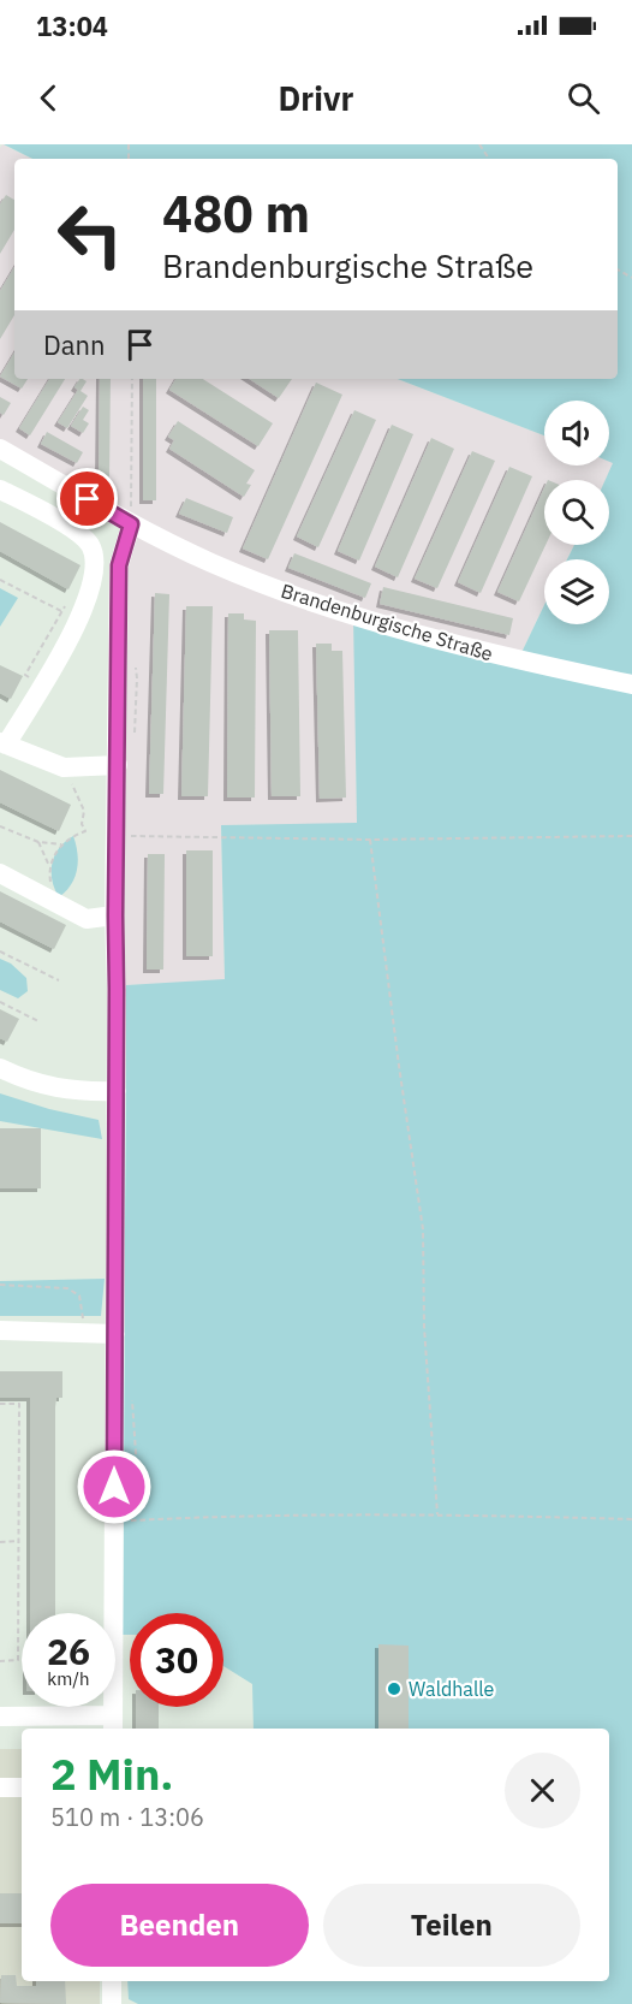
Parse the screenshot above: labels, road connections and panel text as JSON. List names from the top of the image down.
{
  "streets": {
    "street": ["Brandenburgische Straße"]
  },
  "places": ["Waldhalle"],
  "page": {
    "status": "13:04",
    "header": "Drivr",
    "turn": ["480 m", "Brandenburgische Straße"],
    "then": "Dann",
    "speed": "26 km/h",
    "limit": "30",
    "heading": ["2 Min.", "510 m · 13:06"],
    "buttons": ["Beenden", "Teilen"]
  }
}
